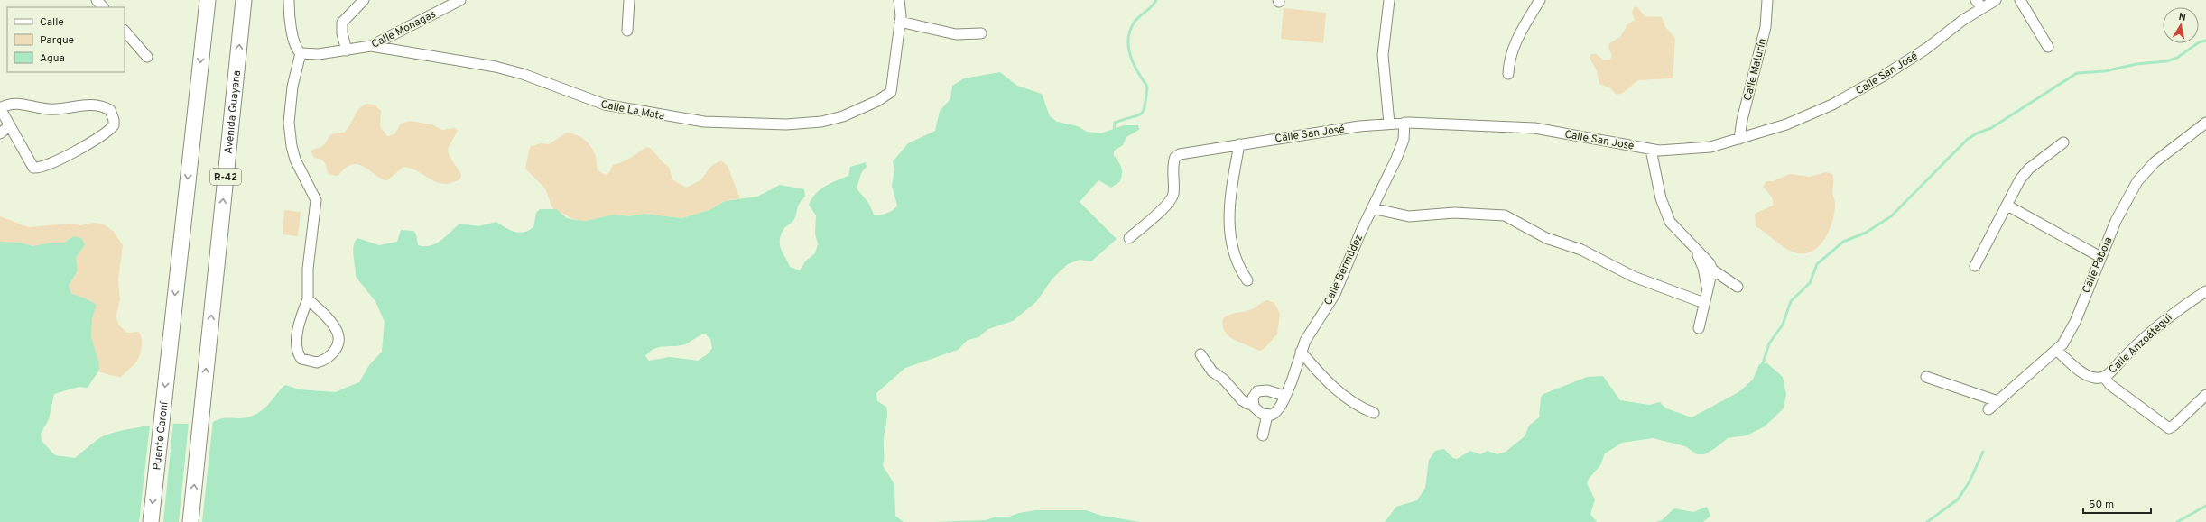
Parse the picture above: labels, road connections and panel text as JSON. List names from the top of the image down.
{
  "streets": {
    "main road": ["Avenida Guayana", "R-42", "Puente Caroní"],
    "street": [
      "Calle Monagas",
      "Calle Maturín",
      "Calle San José",
      "Calle La Mata",
      "Calle Pabola",
      "Calle Bermúdez",
      "Calle Anzoátegui"
    ]
  },
  "crossings": [
    ["Calle Monagas", "Calle La Mata"],
    ["Calle Maturín", "Calle San José"],
    ["Calle San José", "Calle Bermúdez"],
    ["Calle Pabola", "Calle Anzoátegui"]
  ],
  "one_way": ["Avenida Guayana", "Puente Caroní"],
  "legend": ["Calle", "Parque", "Agua"],
  "scale_bar": "50 m",
  "north": "top"
}
